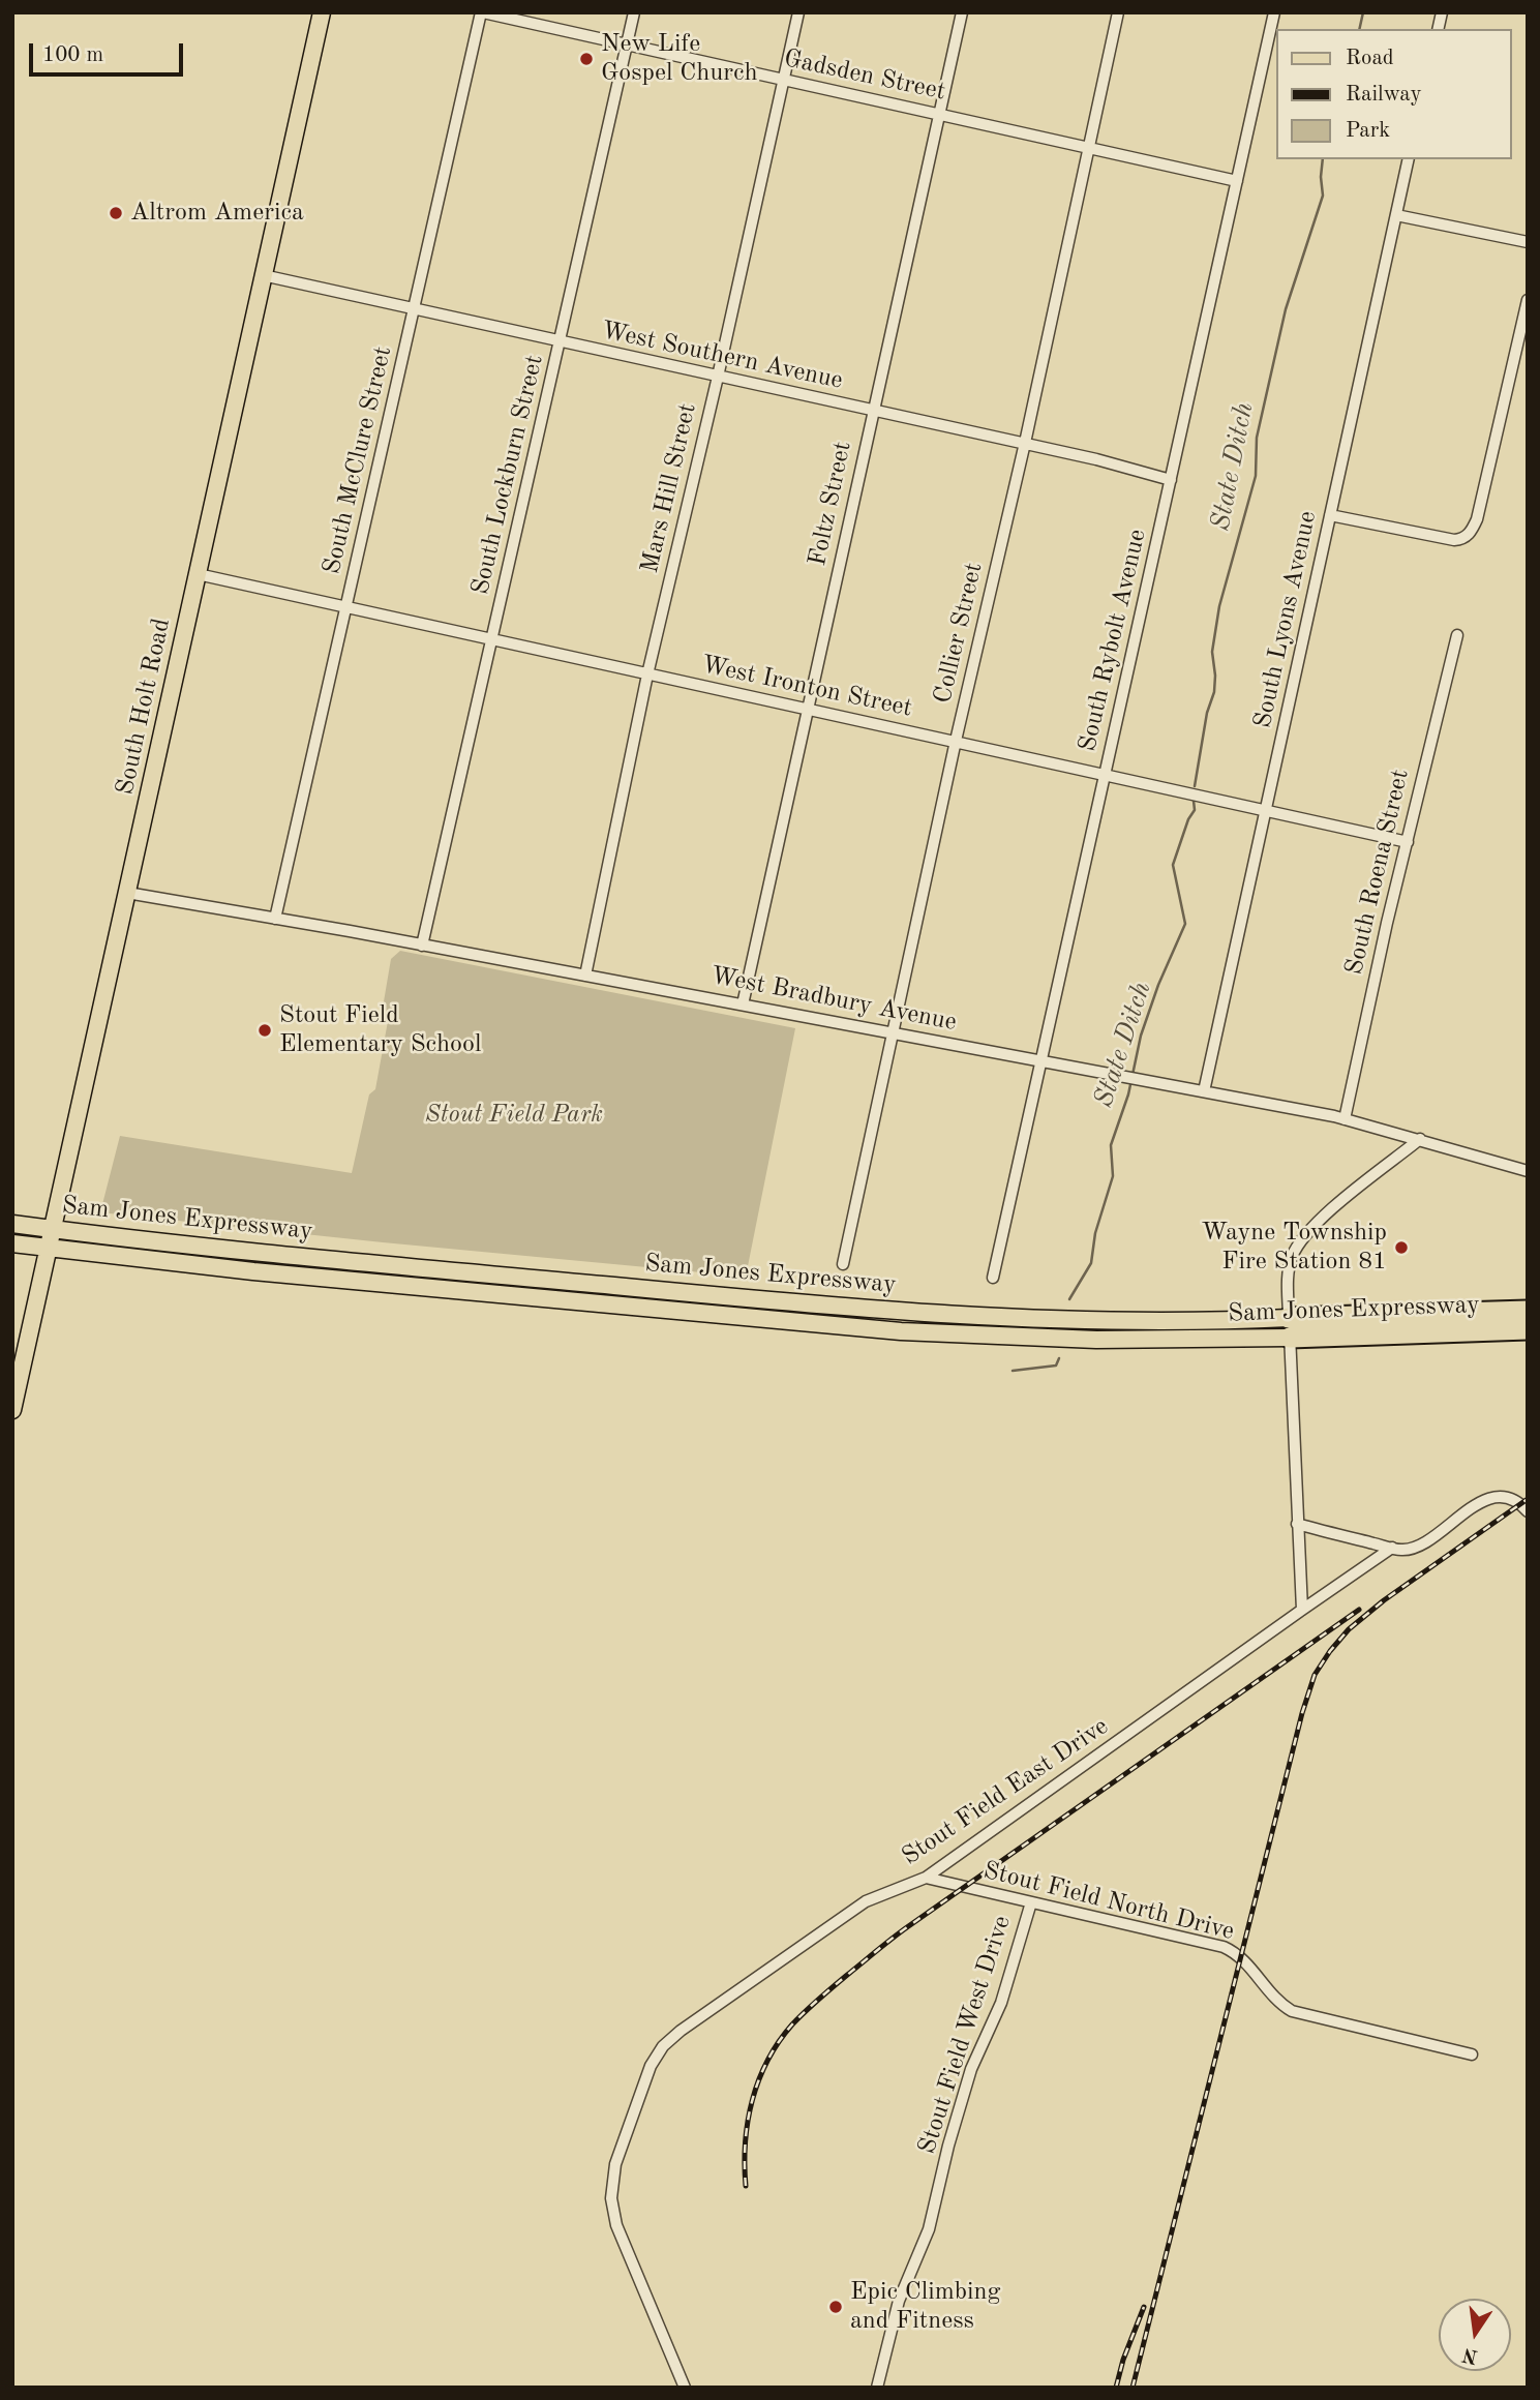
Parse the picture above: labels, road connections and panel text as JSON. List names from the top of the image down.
{
  "streets": {
    "highway": ["Sam Jones Expressway"],
    "main road": ["South Holt Road"],
    "street": [
      "Gadsden Street",
      "West Southern Avenue",
      "South McClure Street",
      "South Lockburn Street",
      "Mars Hill Street",
      "Foltz Street",
      "South Lyons Avenue",
      "Collier Street",
      "South Rybolt Avenue",
      "West Ironton Street",
      "South Roena Street",
      "West Bradbury Avenue",
      "Stout Field East Drive",
      "Stout Field North Drive",
      "Stout Field West Drive"
    ]
  },
  "crossings": [
    ["Gadsden Street", "South McClure Street"],
    ["Gadsden Street", "South Lockburn Street"],
    ["Gadsden Street", "Mars Hill Street"],
    ["Gadsden Street", "Foltz Street"],
    ["Gadsden Street", "Collier Street"],
    ["Gadsden Street", "South Rybolt Avenue"],
    ["West Southern Avenue", "South McClure Street"],
    ["West Southern Avenue", "South Lockburn Street"],
    ["West Southern Avenue", "Mars Hill Street"],
    ["West Southern Avenue", "Foltz Street"],
    ["West Southern Avenue", "Collier Street"],
    ["West Southern Avenue", "South Rybolt Avenue"],
    ["West Southern Avenue", "South Holt Road"],
    ["South McClure Street", "West Ironton Street"],
    ["South McClure Street", "West Bradbury Avenue"],
    ["South Lockburn Street", "West Ironton Street"],
    ["South Lockburn Street", "West Bradbury Avenue"],
    ["Mars Hill Street", "West Ironton Street"],
    ["Mars Hill Street", "West Bradbury Avenue"],
    ["Foltz Street", "West Ironton Street"],
    ["Foltz Street", "West Bradbury Avenue"],
    ["South Lyons Avenue", "West Ironton Street"],
    ["South Lyons Avenue", "West Bradbury Avenue"],
    ["Collier Street", "West Ironton Street"],
    ["Collier Street", "West Bradbury Avenue"],
    ["South Rybolt Avenue", "West Ironton Street"],
    ["South Rybolt Avenue", "West Bradbury Avenue"],
    ["West Ironton Street", "South Holt Road"],
    ["West Ironton Street", "South Roena Street"],
    ["South Holt Road", "West Bradbury Avenue"],
    ["South Holt Road", "Sam Jones Expressway"],
    ["South Roena Street", "West Bradbury Avenue"],
    ["Stout Field East Drive", "Stout Field North Drive"],
    ["Stout Field North Drive", "Stout Field West Drive"]
  ],
  "water": ["State Ditch"],
  "parks": ["Stout Field Park"],
  "places": [
    "New Life Gospel Church",
    "Altrom America",
    "Stout Field Elementary School",
    "Wayne Township Fire Station 81",
    "Epic Climbing and Fitness"
  ],
  "legend": ["Road", "Railway", "Park"],
  "scale_bar": "100 m",
  "north": "bottom"
}
